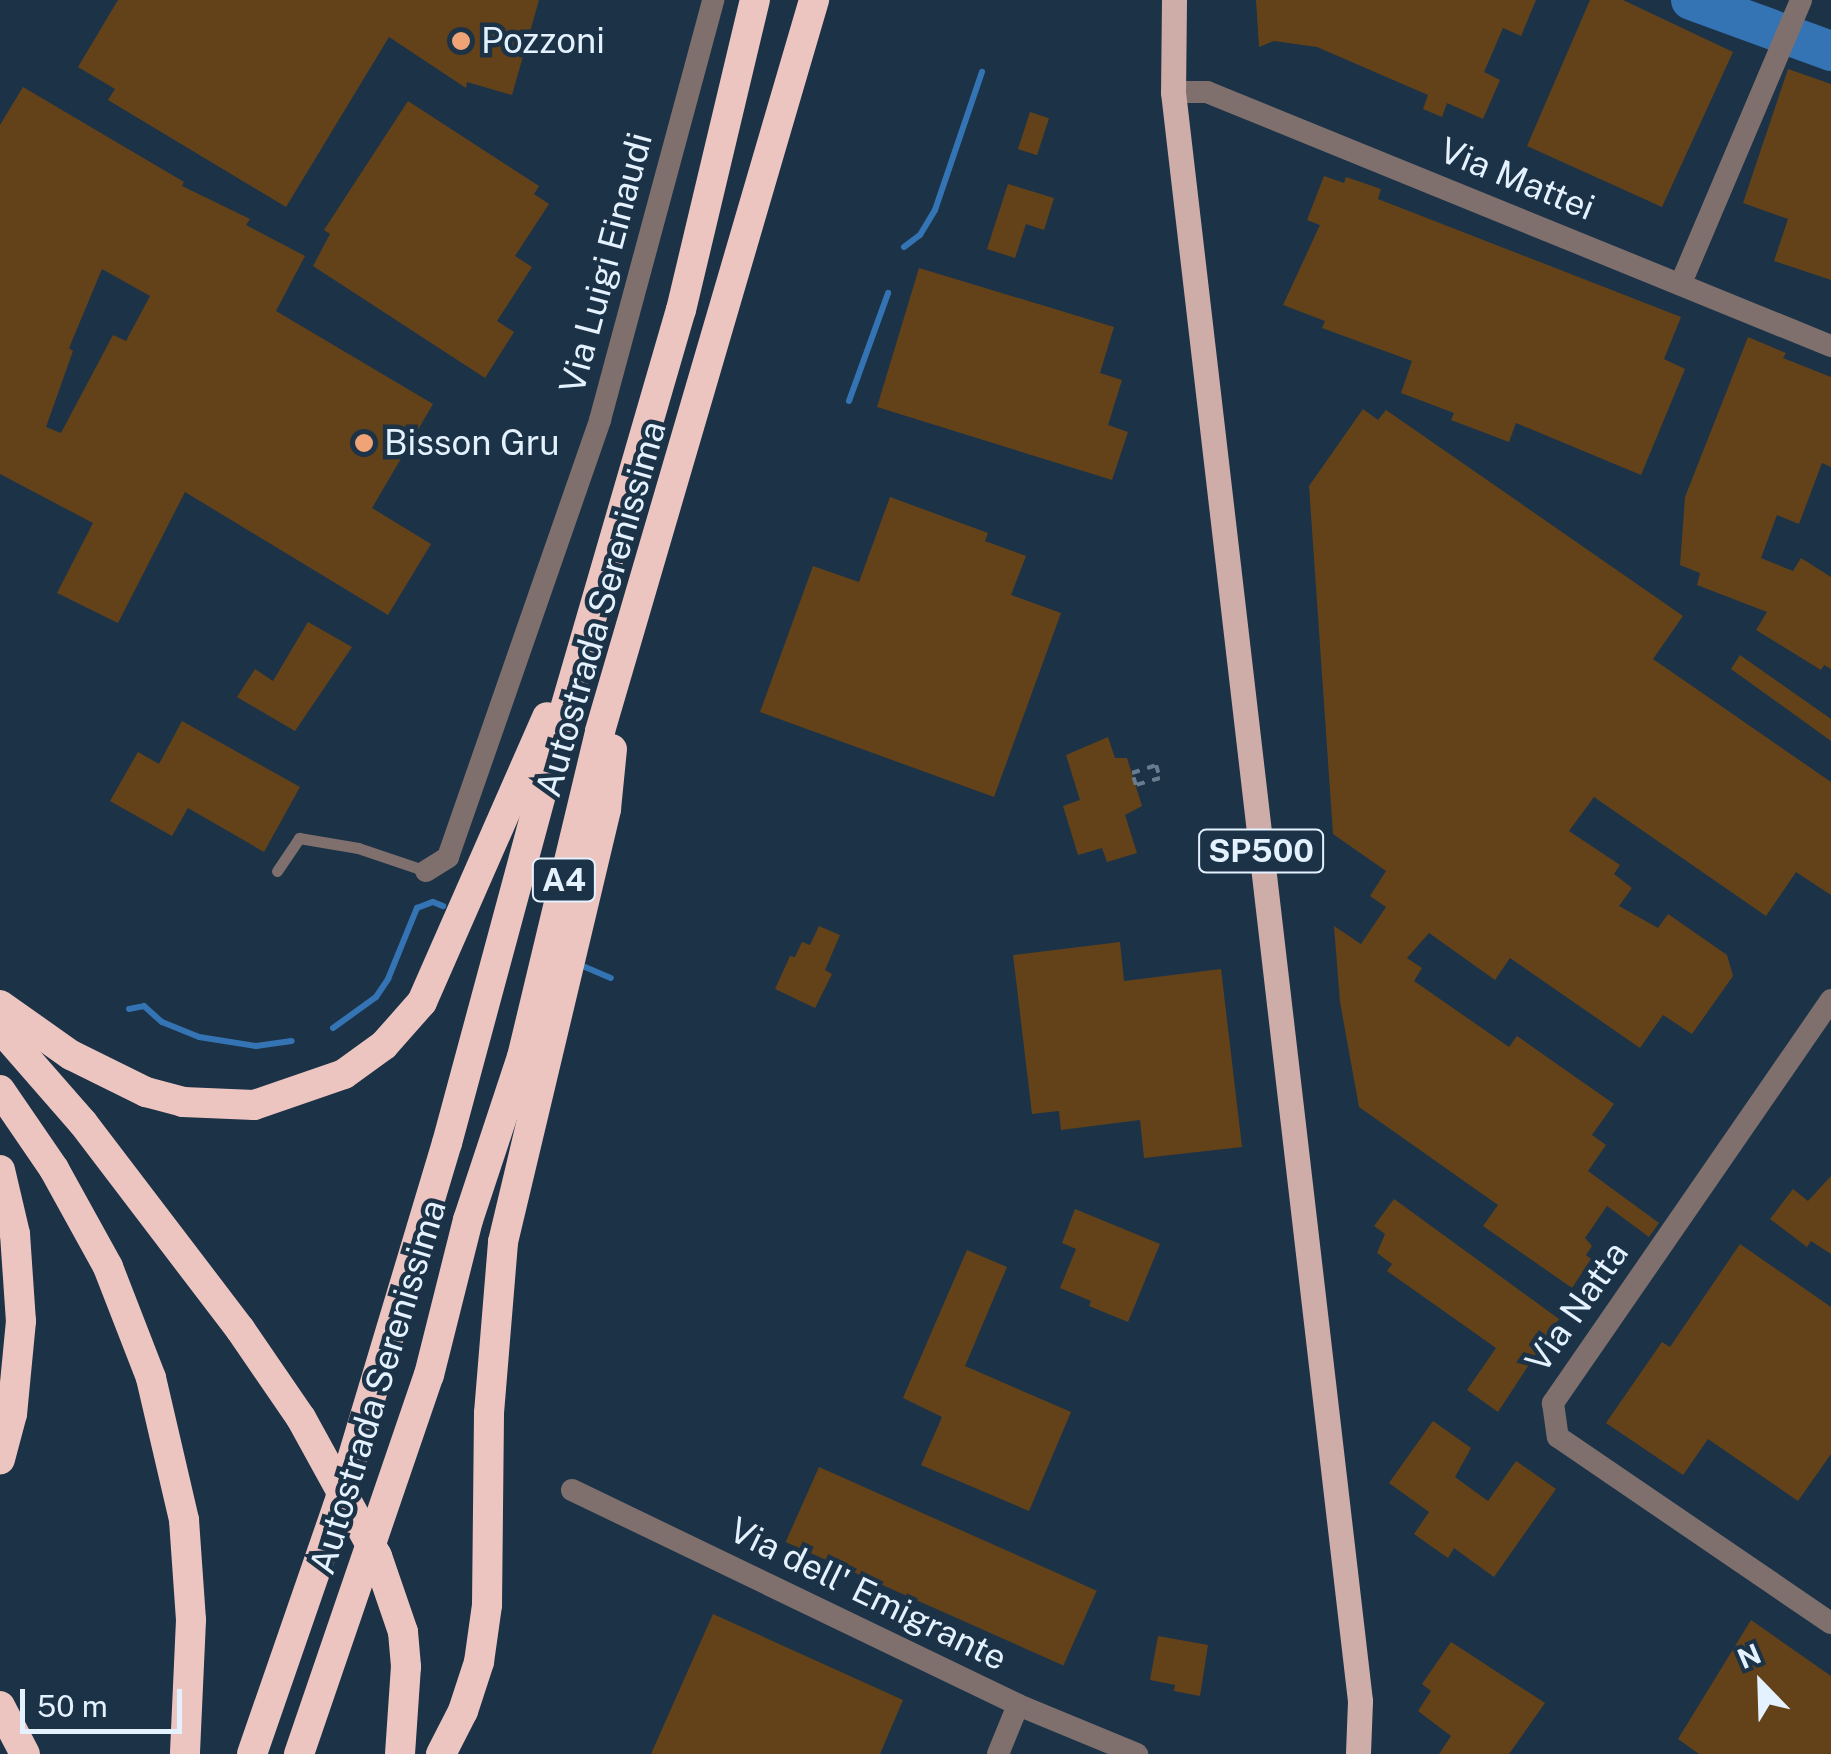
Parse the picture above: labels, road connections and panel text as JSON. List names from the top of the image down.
{
  "streets": {
    "highway": ["Autostrada Serenissima", "A4"],
    "main road": ["SP500"],
    "street": [
      "Via Mattei",
      "Via Luigi Einaudi",
      "Via Natta",
      "Via dell' Emigrante"
    ]
  },
  "crossings": [
    ["Via Mattei", "SP500"]
  ],
  "places": ["Pozzoni", "Bisson Gru"],
  "scale_bar": "50 m",
  "north": "top left"
}
